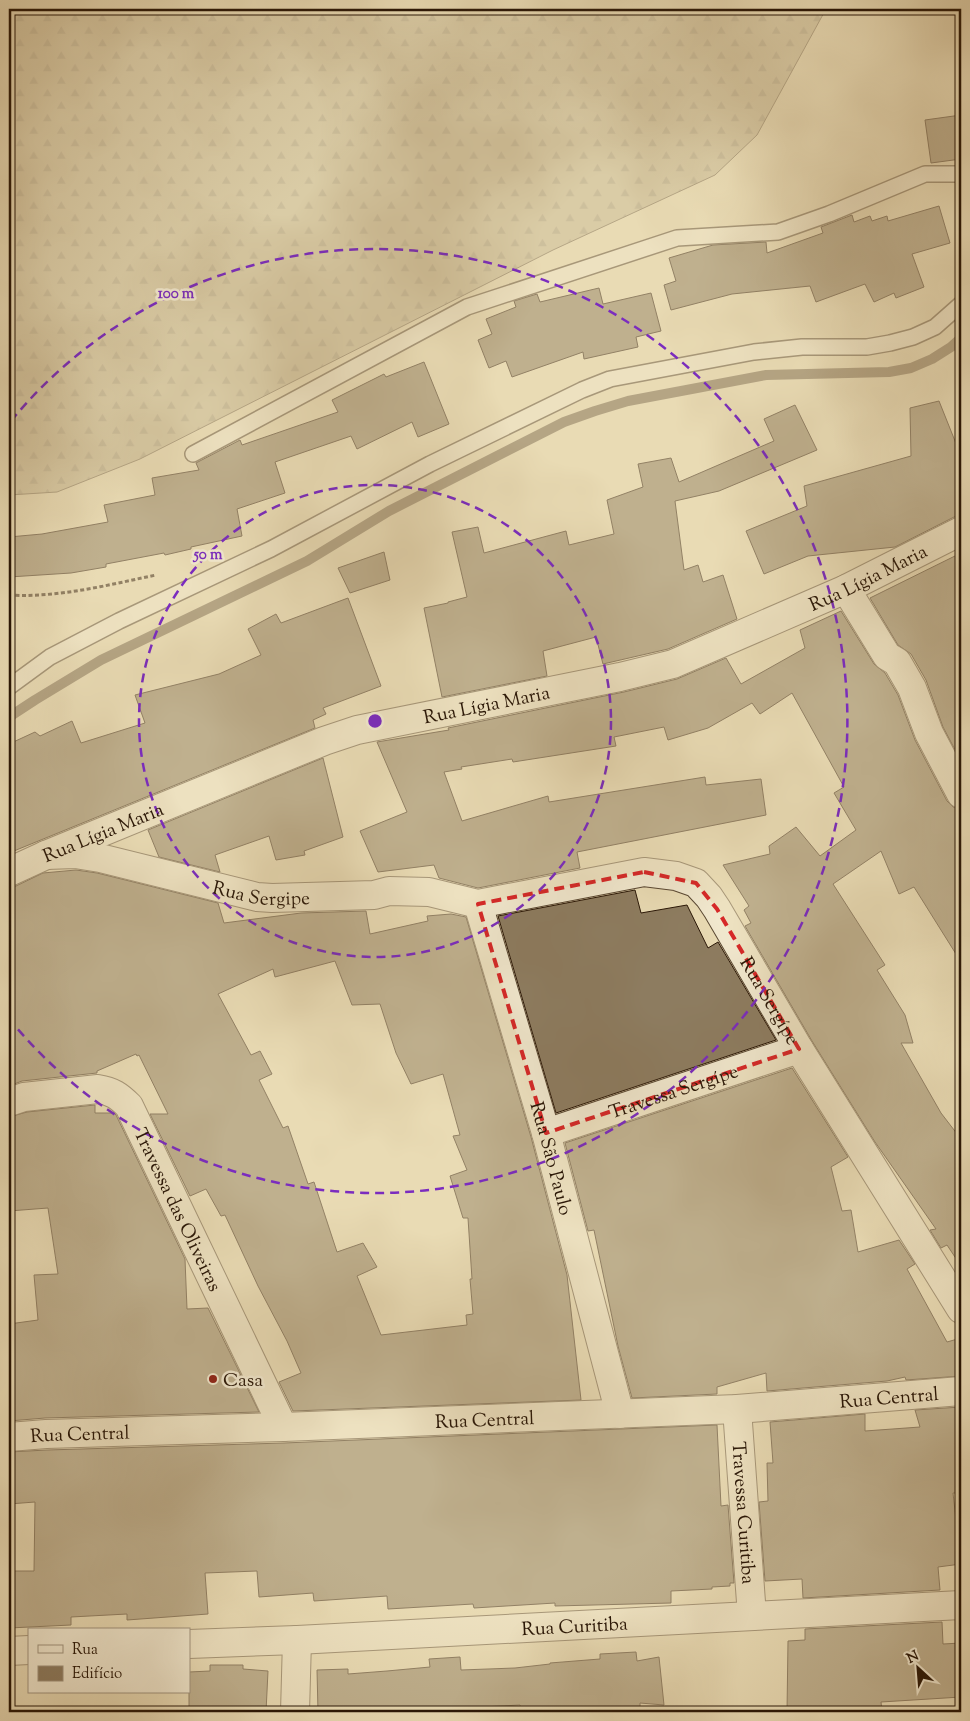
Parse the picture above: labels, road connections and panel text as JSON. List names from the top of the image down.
{
  "streets": {
    "street": [
      "Rua Lígia Maria",
      "Rua Sergipe",
      "Rua Sergípe",
      "Travessa Sergípe",
      "Rua São Paulo",
      "Travessa das Oliveiras",
      "Rua Central",
      "Travessa Curitiba",
      "Rua Curitiba"
    ]
  },
  "crossings": [
    ["Rua Lígia Maria", "Rua Sergipe"],
    ["Rua Sergipe", "Rua Sergípe"],
    ["Rua Sergipe", "Rua São Paulo"],
    ["Rua Sergípe", "Travessa Sergípe"],
    ["Rua Sergípe", "Rua São Paulo"],
    ["Travessa Sergípe", "Rua São Paulo"],
    ["Rua São Paulo", "Rua Central"],
    ["Travessa das Oliveiras", "Rua Central"],
    ["Rua Central", "Travessa Curitiba"],
    ["Travessa Curitiba", "Rua Curitiba"]
  ],
  "places": ["Casa"],
  "legend": ["Rua", "Edifício"],
  "north": "top left",
  "rings": ["100 m", "50 m"]
}
